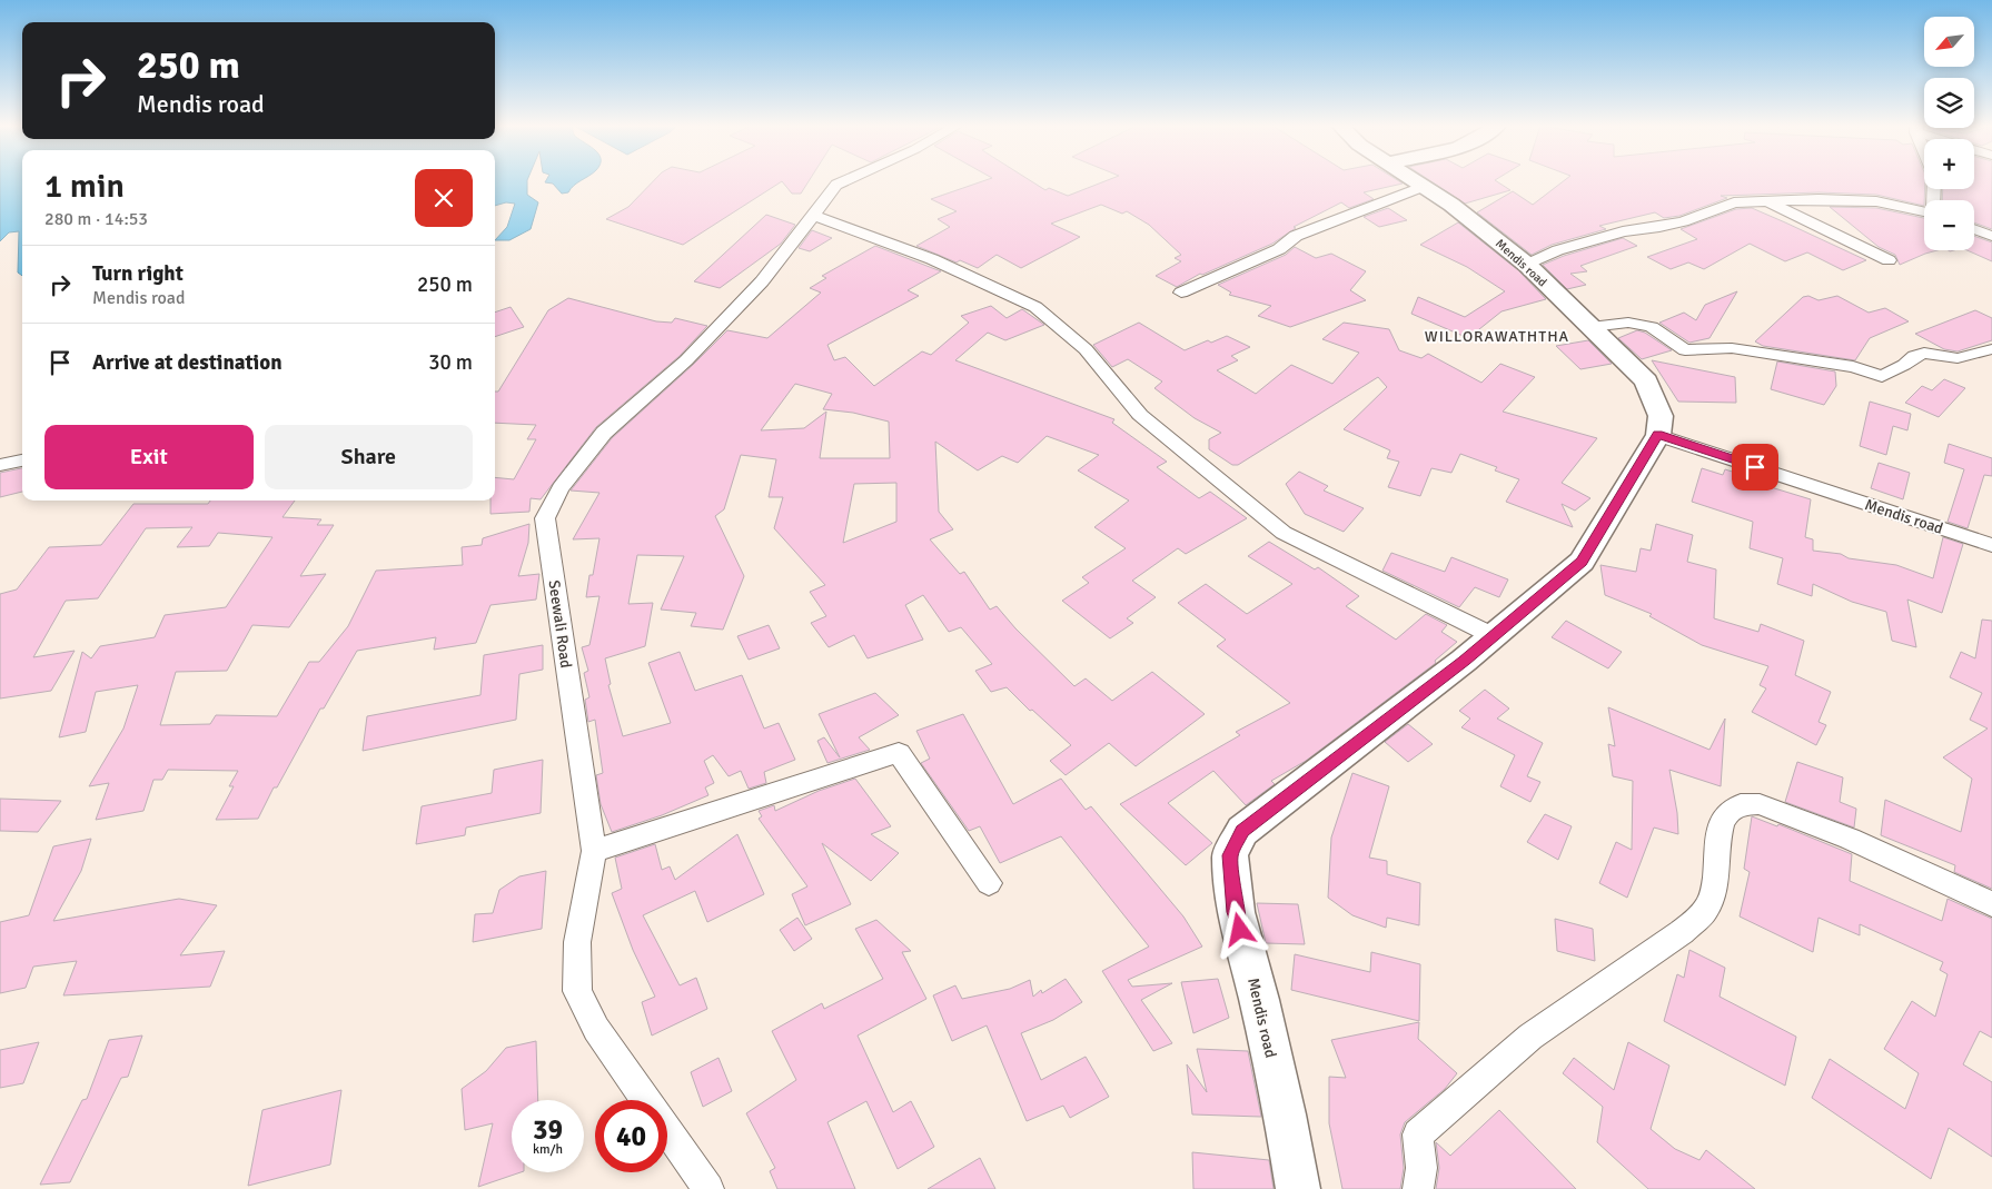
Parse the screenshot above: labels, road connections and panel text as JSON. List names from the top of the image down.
{
  "streets": {
    "street": ["Mendis road", "Seewali Road"]
  },
  "districts": ["WILLORAWATHTHA"],
  "north": "bottom left",
  "page": {
    "map_buttons": ["+", "−"],
    "turn": ["250 m", "Mendis road"],
    "heading": ["1 min", "280 m · 14:53"],
    "list": [
      {
        "name": "Turn right",
        "note": "Mendis road",
        "value": "250 m"
      },
      {
        "name": "Arrive at destination",
        "value": "30 m"
      }
    ],
    "buttons": ["Exit", "Share"],
    "speed": "39 km/h",
    "limit": "40"
  }
}
